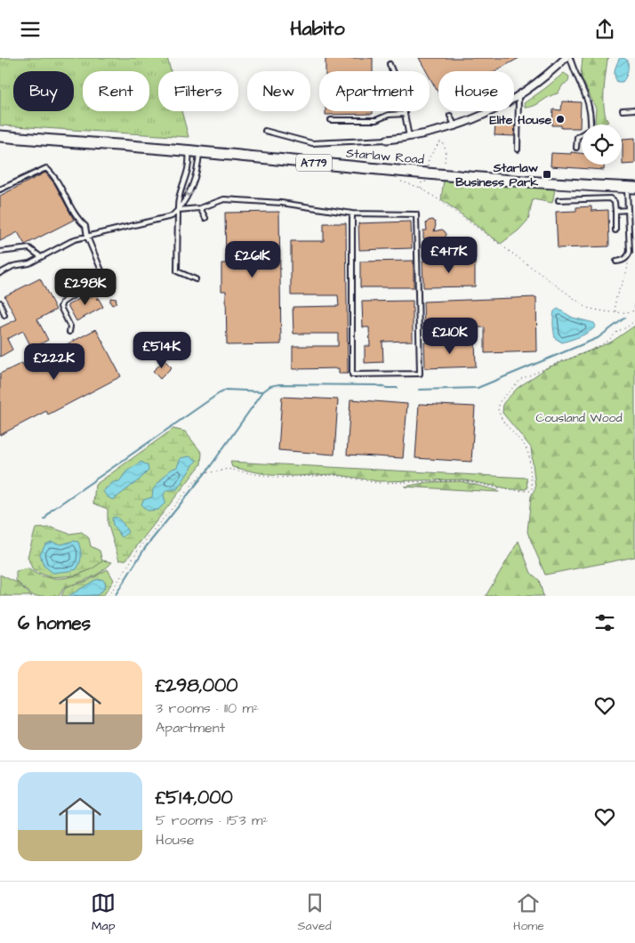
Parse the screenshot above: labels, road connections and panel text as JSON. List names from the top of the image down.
{
  "streets": {
    "main road": ["Starlaw Road", "A779"]
  },
  "parks": ["Cousland Wood"],
  "places": {
    "other": ["Elite House"],
    "transit": ["Starlaw Business Park"]
  },
  "page": {
    "header": "Habito",
    "chip": [
      "Buy",
      "Rent",
      "Filters",
      "New",
      "Apartment",
      "House"
    ],
    "price": [
      "£417K",
      "£261K",
      "£298K",
      "£210K",
      "£514K",
      "£222K"
    ],
    "heading": "6 homes",
    "list": [
      {
        "name": "£298,000",
        "note": "3 rooms · 110 m² · Apartment"
      },
      {
        "name": "£514,000",
        "note": "5 rooms · 153 m² · House"
      }
    ],
    "tabs": ["Map", "Saved", "Home"]
  }
}
